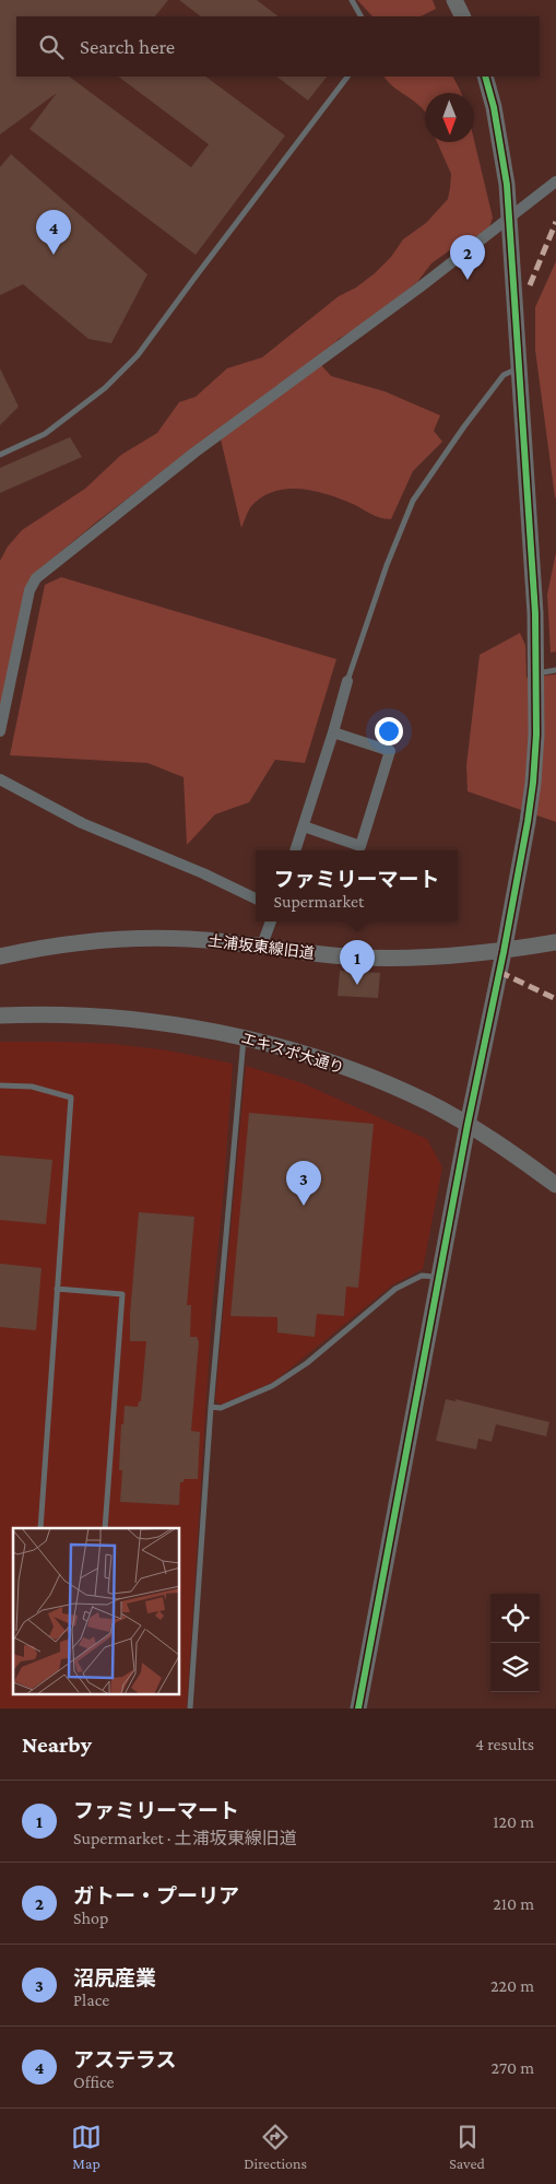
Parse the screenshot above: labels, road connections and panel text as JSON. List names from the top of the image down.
{
  "streets": {
    "street": ["土浦坂東線旧道", "エキスポ大通り"]
  },
  "north": "bottom",
  "page": {
    "search": "Search here",
    "pins": [
      "4",
      "2",
      "1",
      "3"
    ],
    "popup": ["ファミリーマート", "Supermarket"],
    "heading": ["Nearby", "4 results"],
    "list": [
      {
        "mark": "1",
        "name": "ファミリーマート",
        "note": "Supermarket · 土浦坂東線旧道",
        "value": "120 m"
      },
      {
        "mark": "2",
        "name": "ガトー・プーリア",
        "note": "Shop",
        "value": "210 m"
      },
      {
        "mark": "3",
        "name": "沼尻産業",
        "note": "Place",
        "value": "220 m"
      },
      {
        "mark": "4",
        "name": "アステラス",
        "note": "Office",
        "value": "270 m"
      }
    ],
    "nav": ["Map", "Directions", "Saved"]
  }
}
